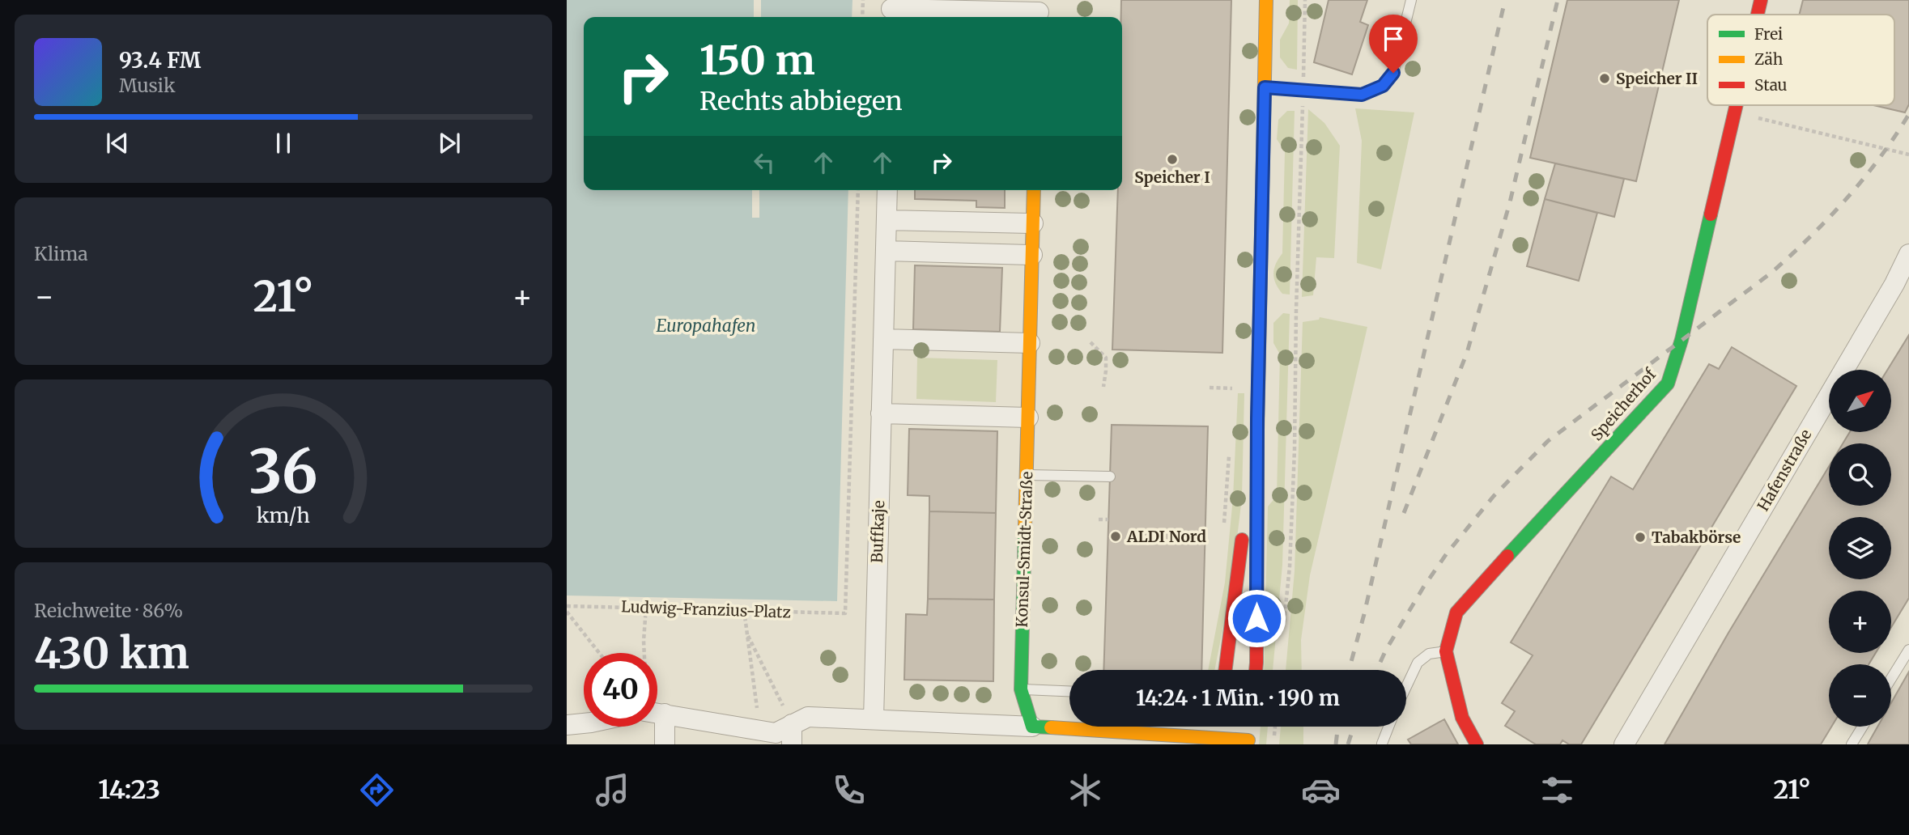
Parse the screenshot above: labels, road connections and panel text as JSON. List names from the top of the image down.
{
  "streets": {
    "street": [
      "Speicherhof",
      "Hafenstraße",
      "Buffkaje",
      "Konsul-Smidt-Straße"
    ],
    "path": ["Ludwig-Franzius-Platz"]
  },
  "crossings": [
    ["Buffkaje", "Ludwig-Franzius-Platz"]
  ],
  "water": ["Europahafen"],
  "places": [
    "Speicher II",
    "Speicher I",
    "ALDI Nord",
    "Tabakbörse"
  ],
  "legend": ["Frei", "Zäh", "Stau"],
  "north": "top right",
  "page": {
    "turn": ["150 m", "Rechts abbiegen"],
    "song": ["93.4 FM", "Musik"],
    "tile": [
      "Klima",
      ["Reichweite · 86%", "430 km"]
    ],
    "heat": ["−", "21°", "+"],
    "map_buttons": ["+", "−"],
    "limit": "40",
    "trip": "14:24 · 1 Min. · 190 m",
    "tabs": ["14:23", "21°"],
    "gauge": ["36", "km/h"]
  }
}
